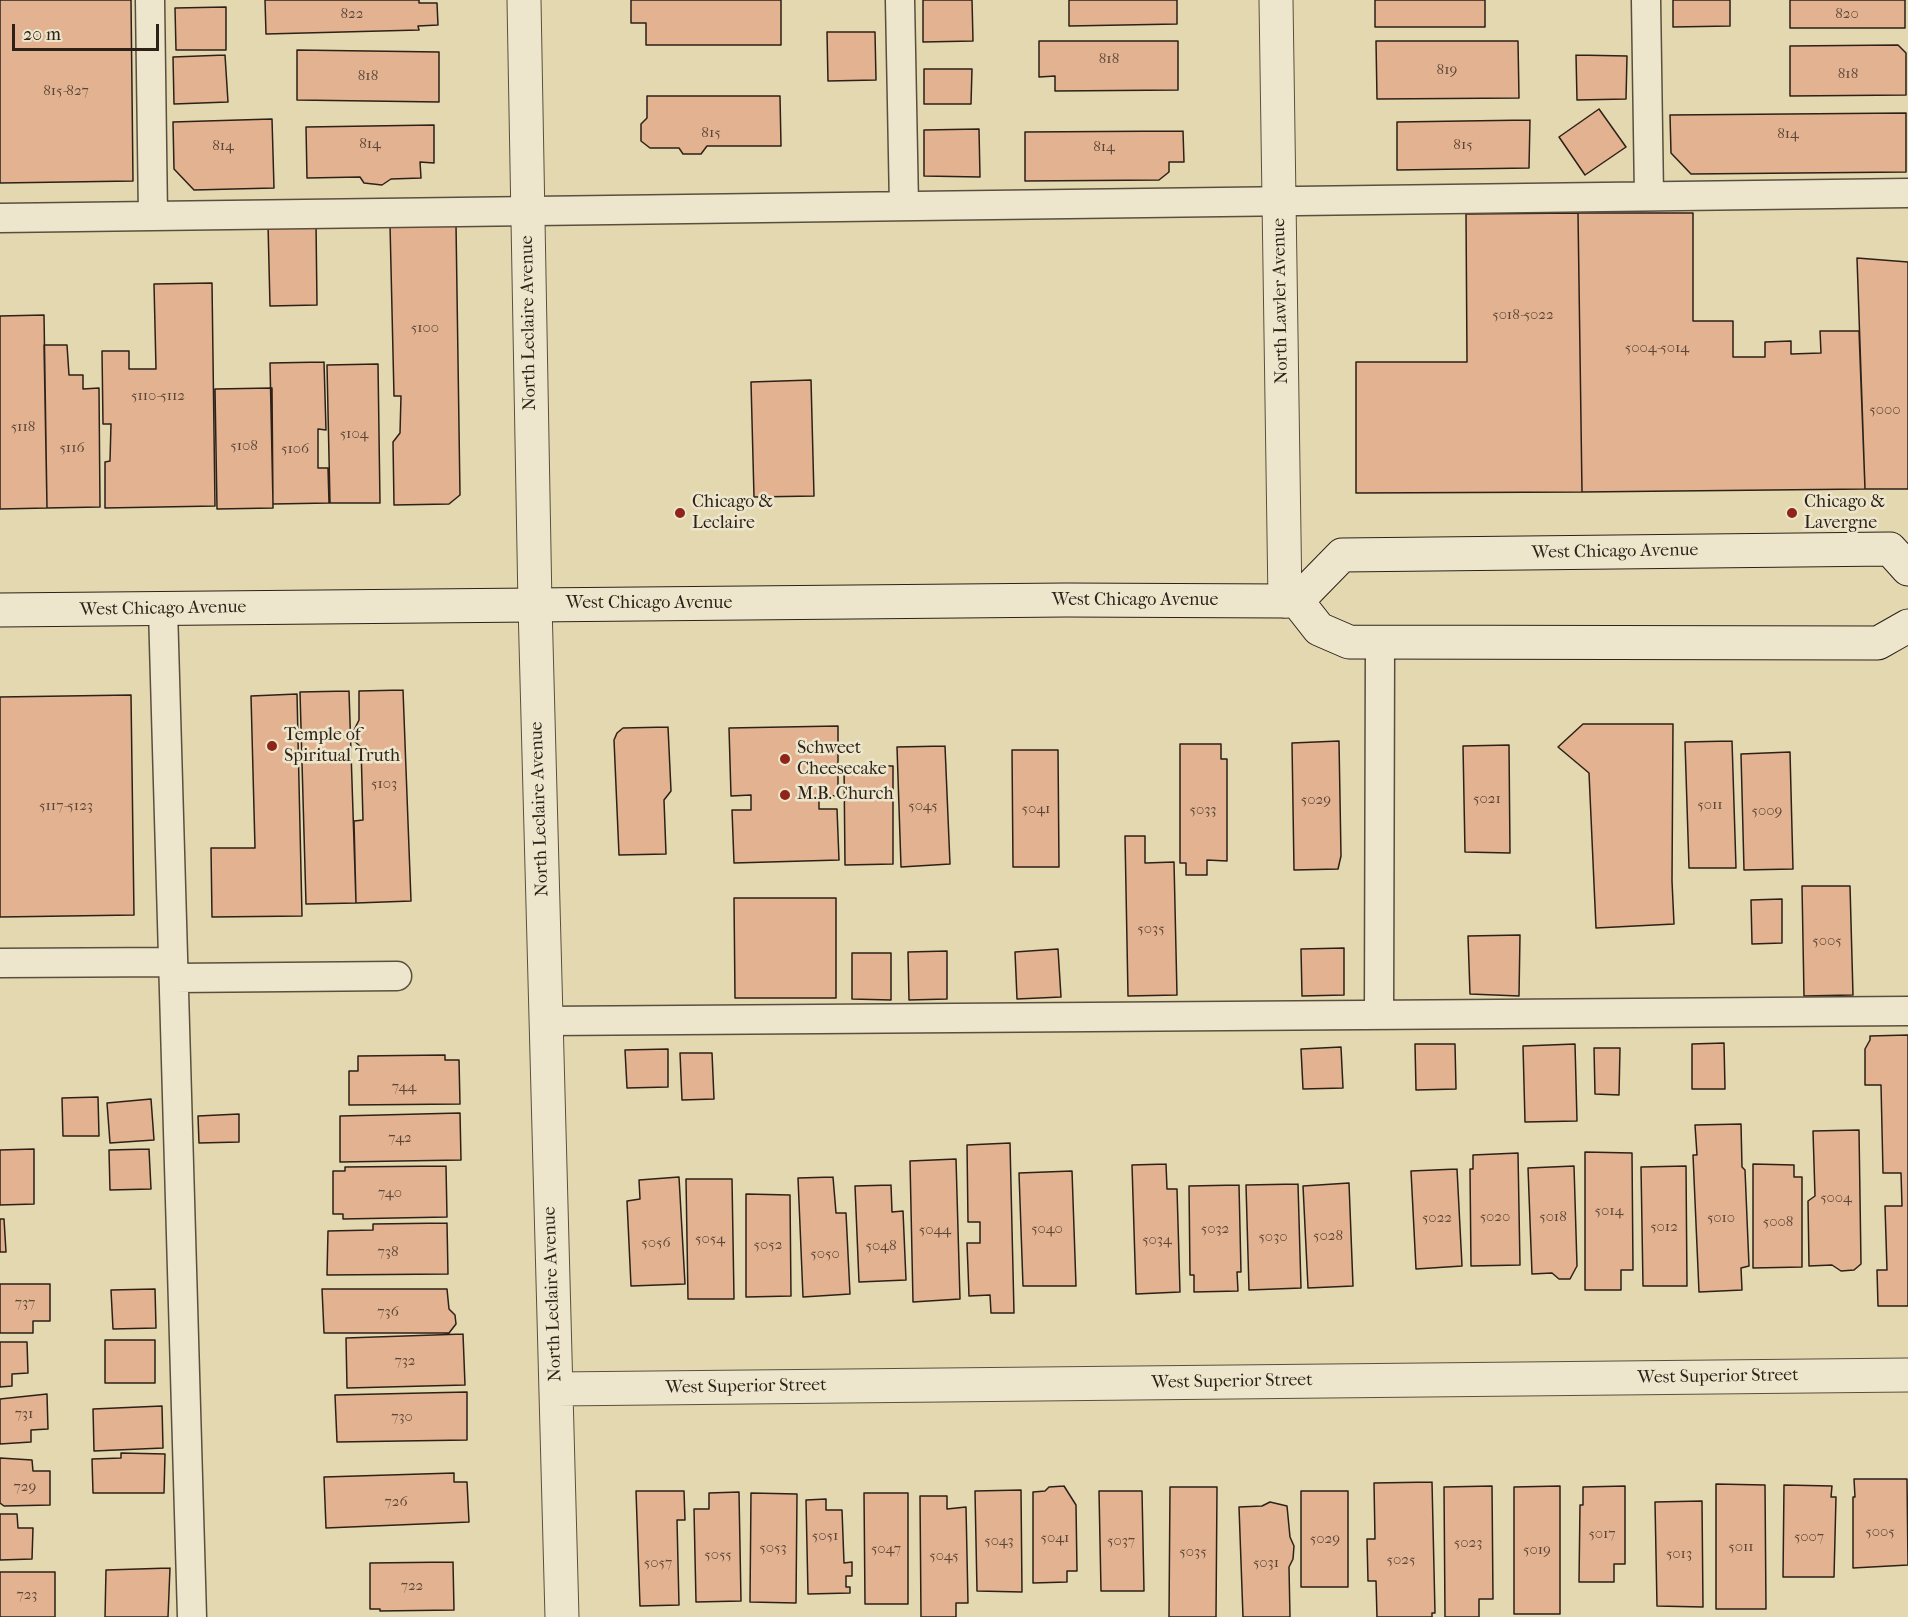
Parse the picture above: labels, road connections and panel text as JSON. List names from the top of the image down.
{
  "streets": {
    "street": [
      "North Lawler Avenue",
      "North Leclaire Avenue",
      "West Chicago Avenue",
      "West Superior Street"
    ]
  },
  "crossings": [
    ["North Lawler Avenue", "West Chicago Avenue"],
    ["North Leclaire Avenue", "West Chicago Avenue"],
    ["North Leclaire Avenue", "West Superior Street"]
  ],
  "places": [
    "Chicago & Leclaire",
    "Chicago & Lavergne",
    "Temple of Spiritual Truth",
    "Schweet Cheesecake",
    "M.B. Church"
  ],
  "house_numbers": [
    "822",
    "820",
    "818",
    "819",
    "818",
    "818",
    "815-827",
    "815",
    "814",
    "814",
    "815",
    "814",
    "814",
    "5018-5022",
    "5100",
    "5004-5014",
    "5110-5112",
    "5000",
    "5118",
    "5104",
    "5108",
    "5116",
    "5106",
    "5103",
    "5021",
    "5029",
    "5011",
    "5117-5123",
    "5045",
    "5041",
    "5033",
    "5009",
    "5035",
    "5005",
    "744",
    "742",
    "740",
    "5004",
    "5014",
    "5020",
    "5018",
    "5022",
    "5010",
    "5008",
    "5012",
    "5040",
    "5032",
    "5044",
    "5028",
    "5030",
    "5054",
    "5034",
    "5056",
    "5052",
    "5048",
    "738",
    "5050",
    "737",
    "736",
    "732",
    "731",
    "730",
    "729",
    "726",
    "5005",
    "5017",
    "5051",
    "5007",
    "5041",
    "5029",
    "5043",
    "5037",
    "5023",
    "5011",
    "5053",
    "5047",
    "5019",
    "5035",
    "5013",
    "5055",
    "5045",
    "5025",
    "5057",
    "5031",
    "722",
    "723"
  ],
  "scale_bar": "20 m"
}
